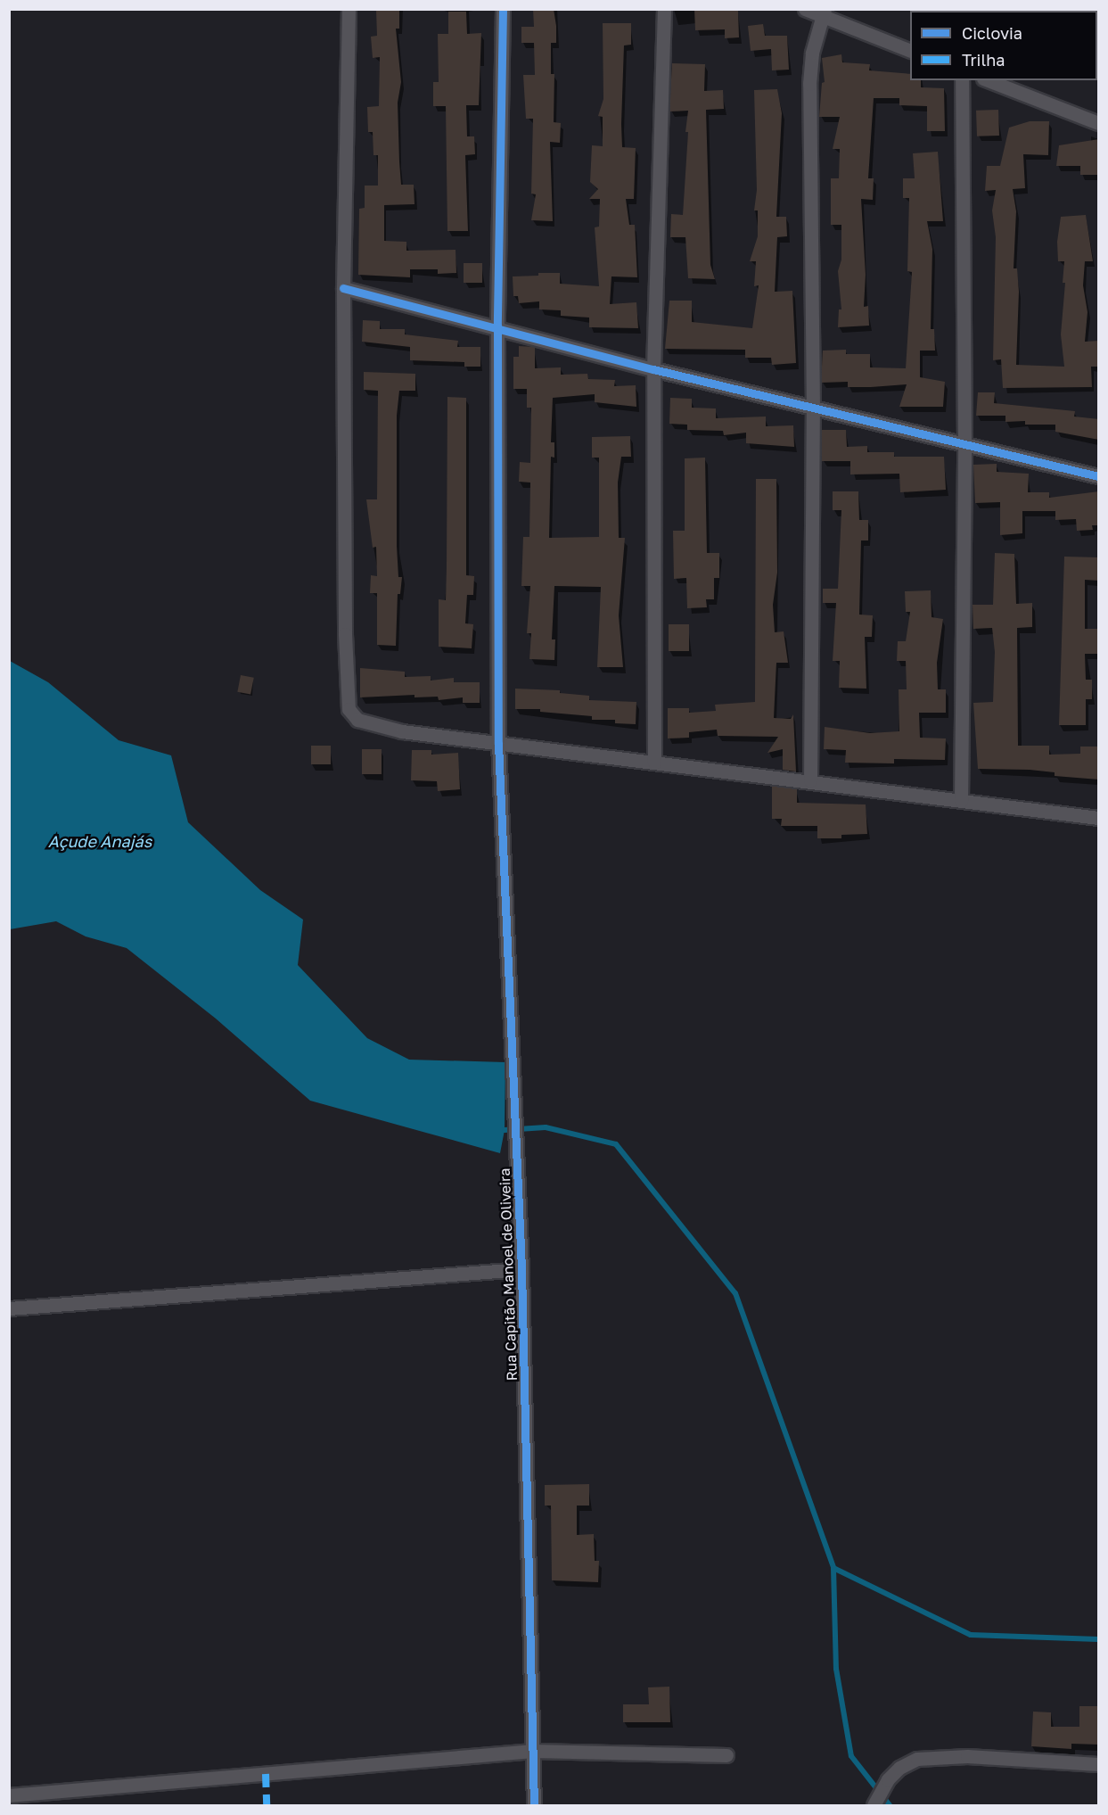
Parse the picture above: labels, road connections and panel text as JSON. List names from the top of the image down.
{
  "streets": {
    "street": ["Rua Capitão Manoel de Oliveira"]
  },
  "water": ["Açude Anajás"],
  "legend": ["Ciclovia", "Trilha"]
}
